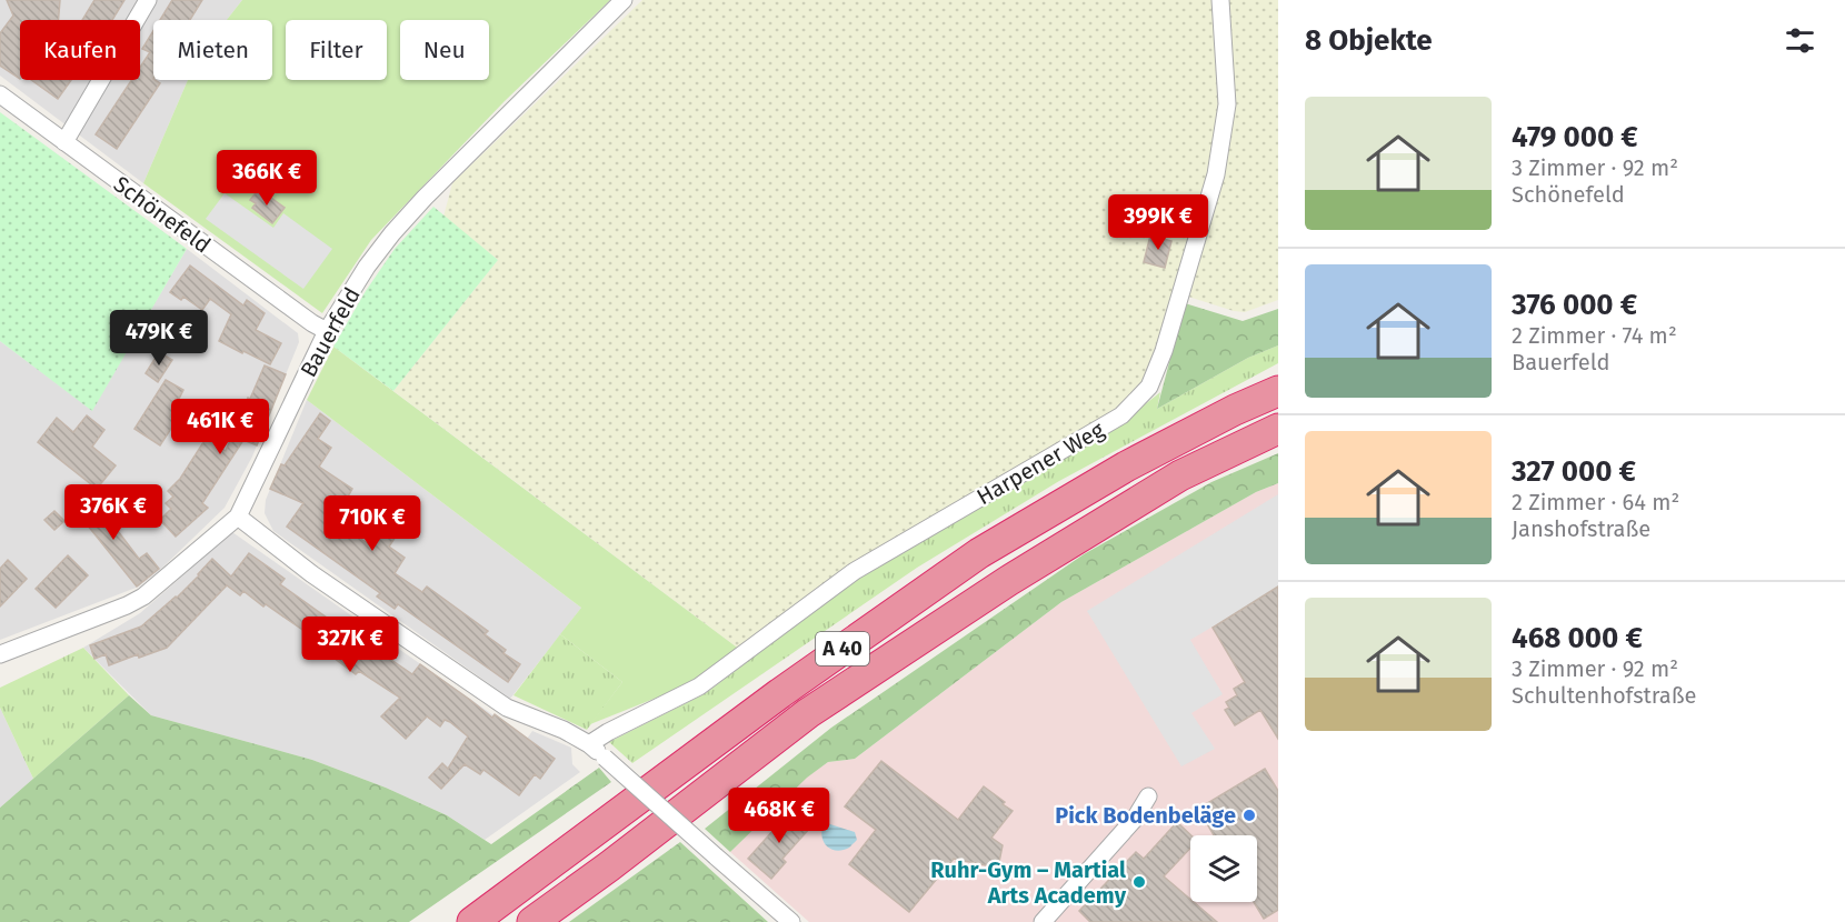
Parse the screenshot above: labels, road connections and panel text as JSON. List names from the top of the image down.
{
  "streets": {
    "highway": ["A 40"],
    "street": ["Schönefeld", "Bauerfeld", "Harpener Weg"]
  },
  "crossings": [
    ["Schönefeld", "Bauerfeld"]
  ],
  "places": ["Pick Bodenbeläge", "Ruhr-Gym – Martial Arts Academy"],
  "page": {
    "heading": "8 Objekte",
    "chip": [
      "Kaufen",
      "Mieten",
      "Filter",
      "Neu"
    ],
    "list": [
      {
        "name": "479 000 €",
        "note": "3 Zimmer · 92 m² · Schönefeld"
      },
      {
        "name": "376 000 €",
        "note": "2 Zimmer · 74 m² · Bauerfeld"
      },
      {
        "name": "327 000 €",
        "note": "2 Zimmer · 64 m² · Janshofstraße"
      },
      {
        "name": "468 000 €",
        "note": "3 Zimmer · 92 m² · Schultenhofstraße"
      }
    ],
    "price": [
      "366K €",
      "399K €",
      "479K €",
      "461K €",
      "376K €",
      "710K €",
      "327K €",
      "468K €"
    ]
  }
}
